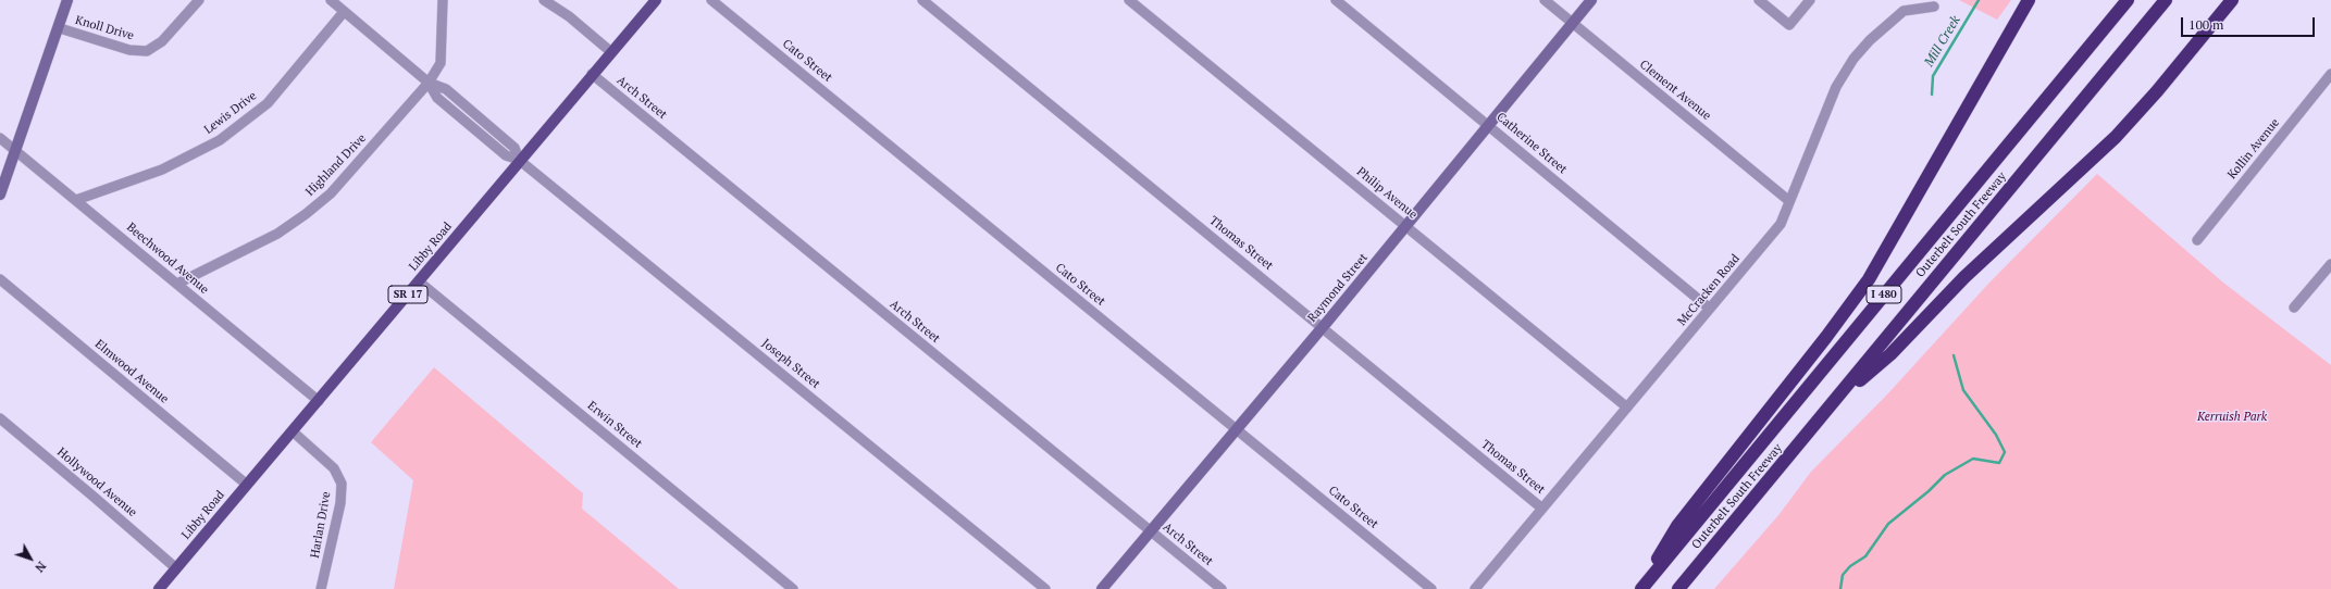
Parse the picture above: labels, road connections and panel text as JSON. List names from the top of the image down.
{
  "streets": {
    "highway": ["Outerbelt South Freeway", "I 480"],
    "main road": ["Libby Road", "SR 17"],
    "street": [
      "Knoll Drive",
      "Cato Street",
      "Clement Avenue",
      "Arch Street",
      "Lewis Drive",
      "Catherine Street",
      "Kollin Avenue",
      "Highland Drive",
      "Philip Avenue",
      "Thomas Street",
      "Beechwood Avenue",
      "Raymond Street",
      "McCracken Road",
      "Joseph Street",
      "Elmwood Avenue",
      "Erwin Street",
      "Hollywood Avenue",
      "Harlan Drive"
    ]
  },
  "crossings": [
    ["Cato Street", "Raymond Street"],
    ["Clement Avenue", "Raymond Street"],
    ["Clement Avenue", "McCracken Road"],
    ["Arch Street", "Libby Road"],
    ["Arch Street", "Raymond Street"],
    ["Lewis Drive", "Beechwood Avenue"],
    ["Lewis Drive", "Joseph Street"],
    ["Catherine Street", "Raymond Street"],
    ["Catherine Street", "McCracken Road"],
    ["Highland Drive", "Beechwood Avenue"],
    ["Highland Drive", "Joseph Street"],
    ["Philip Avenue", "Raymond Street"],
    ["Philip Avenue", "McCracken Road"],
    ["Thomas Street", "Raymond Street"],
    ["Thomas Street", "McCracken Road"],
    ["Libby Road", "Beechwood Avenue"],
    ["Libby Road", "Joseph Street"],
    ["Libby Road", "Elmwood Avenue"],
    ["Libby Road", "Erwin Street"],
    ["Libby Road", "Hollywood Avenue"],
    ["Libby Road", "Harlan Drive"]
  ],
  "water": ["Mill Creek"],
  "parks": ["Kerruish Park"],
  "scale_bar": "100 m",
  "north": "bottom right"
}
